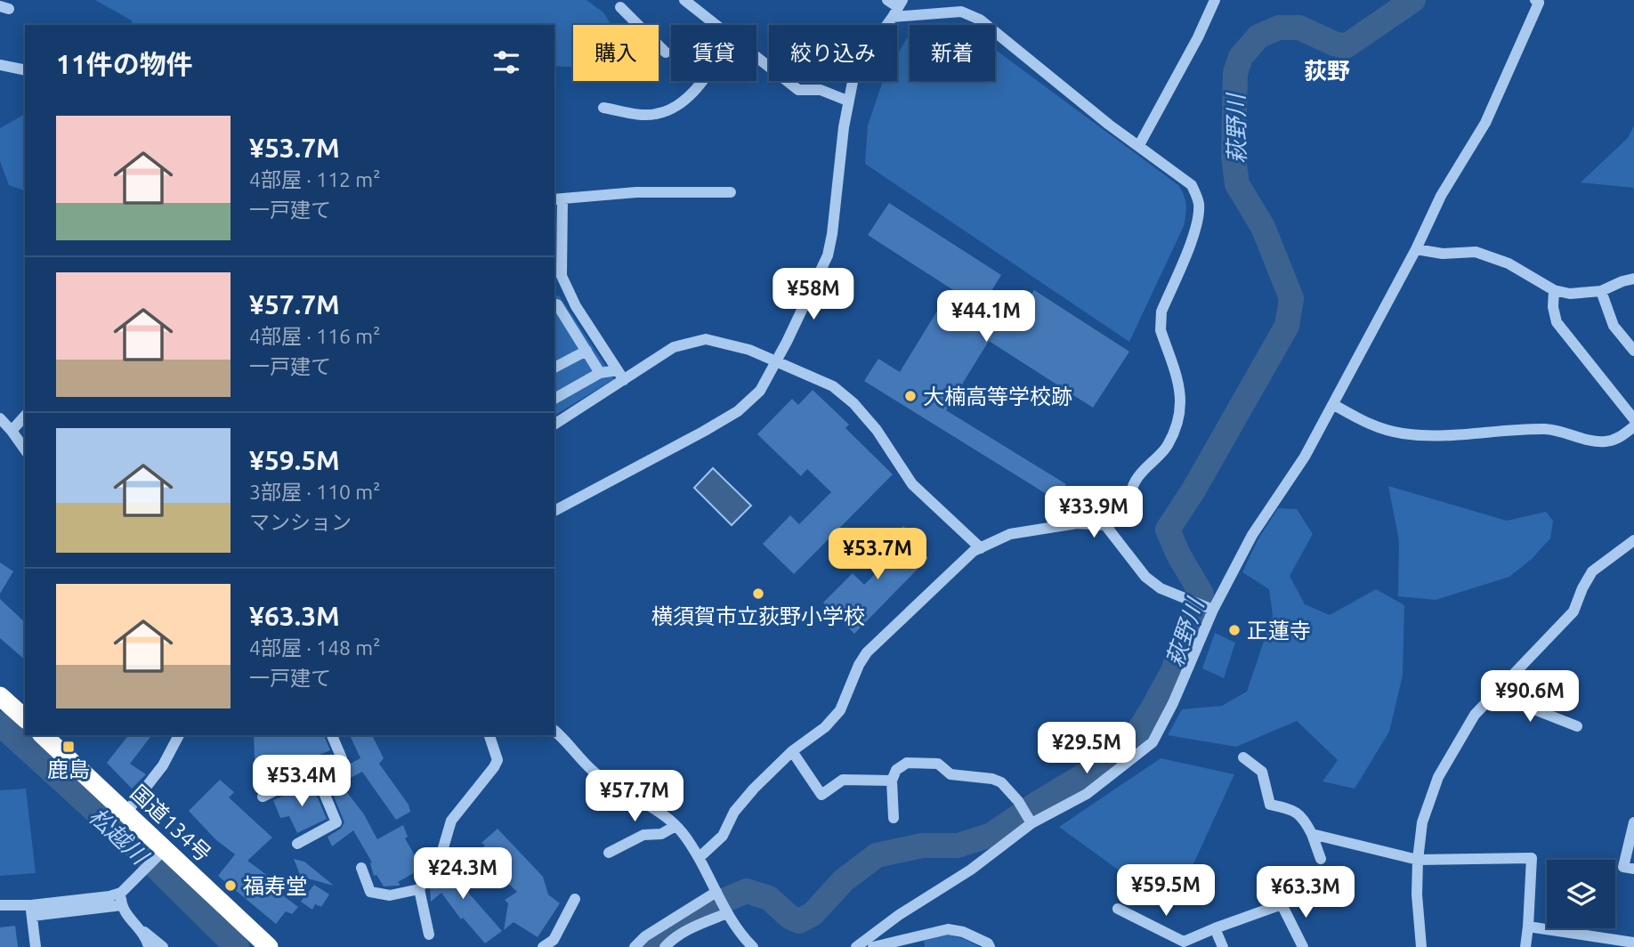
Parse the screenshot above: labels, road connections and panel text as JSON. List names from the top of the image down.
{
  "streets": {
    "highway": ["国道134号"]
  },
  "districts": ["荻野"],
  "water": ["萩野川", "松越川"],
  "places": {
    "other": [
      "大楠高等学校跡",
      "横須賀市立荻野小学校",
      "正蓮寺",
      "福寿堂"
    ],
    "transit": ["鹿島"]
  },
  "page": {
    "chip": [
      "購入",
      "賃貸",
      "絞り込み",
      "新着"
    ],
    "heading": "11件の物件",
    "list": [
      {
        "name": "¥53.7M",
        "note": "4部屋 · 112 m² · 一戸建て"
      },
      {
        "name": "¥57.7M",
        "note": "4部屋 · 116 m² · 一戸建て"
      },
      {
        "name": "¥59.5M",
        "note": "3部屋 · 110 m² · マンション"
      },
      {
        "name": "¥63.3M",
        "note": "4部屋 · 148 m² · 一戸建て"
      }
    ],
    "price": [
      "¥58M",
      "¥44.1M",
      "¥33.9M",
      "¥53.7M",
      "¥90.6M",
      "¥29.5M",
      "¥53.4M",
      "¥57.7M",
      "¥24.3M",
      "¥59.5M",
      "¥63.3M"
    ]
  }
}
